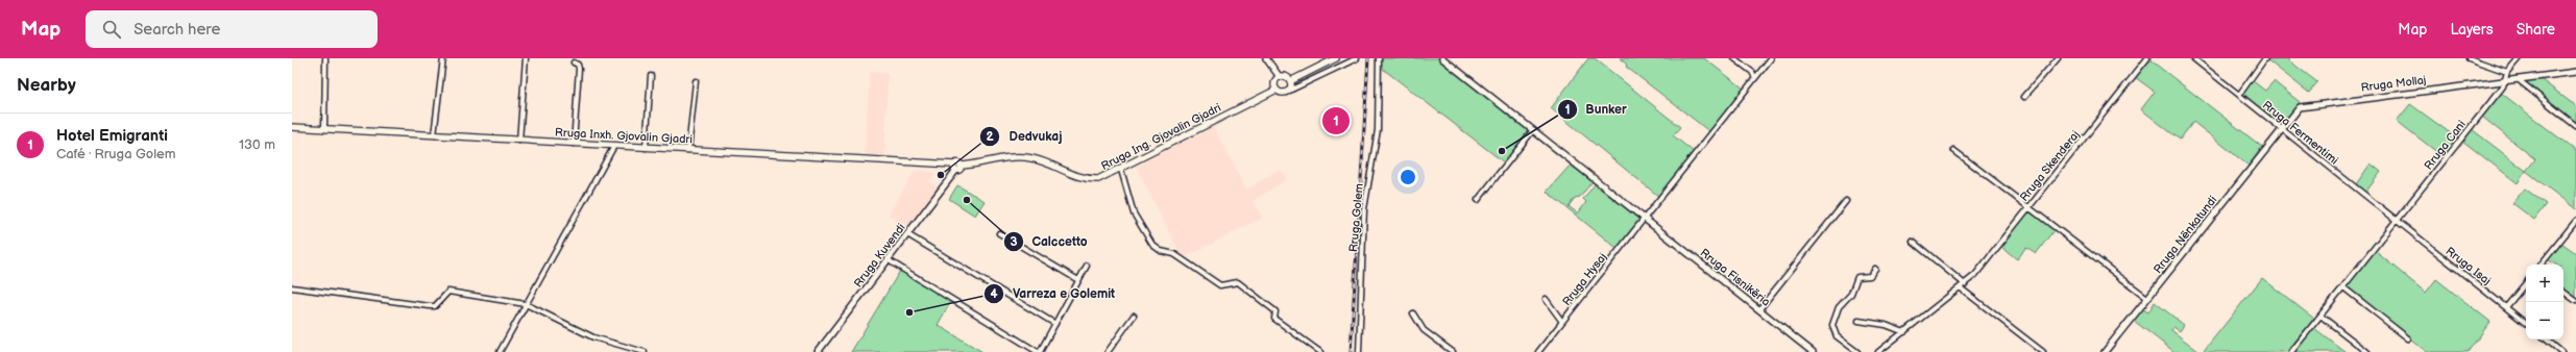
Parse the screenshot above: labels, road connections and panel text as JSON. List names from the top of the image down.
{
  "streets": {
    "main road": ["Rruga Inxh. Gjovalin Gjadri", "Rruga Ing. Gjovalin Gjadri"],
    "street": [
      "Rruga Mollaj",
      "Rruga Fermentimi",
      "Rruga Cani",
      "Rruga Skenderaj",
      "Rruga Golem",
      "Rruga Nënkatundi",
      "Rruga Kuvendi",
      "Rruga Isaj",
      "Rruga Fisnikëria",
      "Rruga Hysaj"
    ]
  },
  "crossings": [
    ["Rruga Mollaj", "Rruga Fermentimi"],
    ["Rruga Mollaj", "Rruga Cani"],
    ["Rruga Mollaj", "Rruga Nënkatundi"],
    ["Rruga Fermentimi", "Rruga Cani"],
    ["Rruga Fermentimi", "Rruga Nënkatundi"],
    ["Rruga Fermentimi", "Rruga Isaj"],
    ["Rruga Inxh. Gjovalin Gjadri", "Rruga Ing. Gjovalin Gjadri"],
    ["Rruga Inxh. Gjovalin Gjadri", "Rruga Kuvendi"],
    ["Rruga Cani", "Rruga Isaj"],
    ["Rruga Fisnikëria", "Rruga Hysaj"]
  ],
  "places": [
    "Bunker",
    "Dedvukaj",
    "Calccetto",
    "Varreza e Golemit"
  ],
  "page": {
    "header": "Map",
    "search": "Search here",
    "nav": ["Map", "Layers", "Share"],
    "heading": "Nearby",
    "pins": "1",
    "list": [
      {
        "mark": "1",
        "name": "Hotel Emigranti",
        "note": "Café · Rruga Golem",
        "value": "130 m"
      }
    ],
    "map_buttons": ["+", "−"]
  }
}
